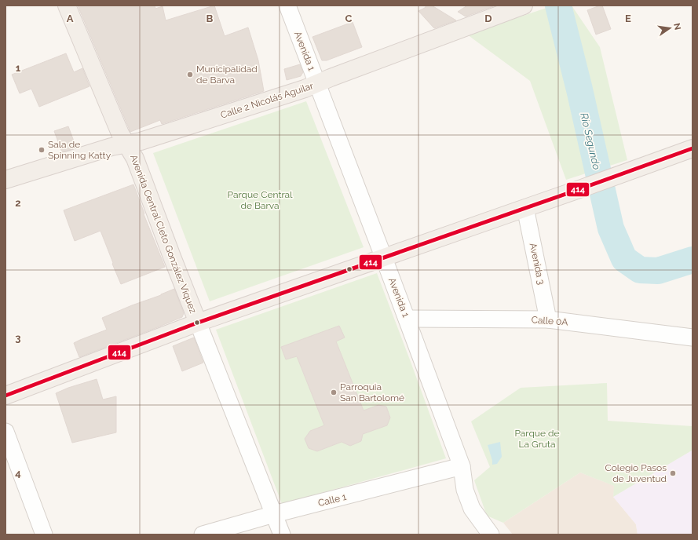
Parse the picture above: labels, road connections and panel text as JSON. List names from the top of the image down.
{
  "streets": {
    "main road": ["Calle 2 Nicolás Aguilar", "Avenida Central Cleto González Víquez"],
    "street": [
      "Avenida 1",
      "Avenida 3",
      "Calle 0A",
      "Calle 1"
    ]
  },
  "crossings": [
    ["Avenida 1", "Calle 2 Nicolás Aguilar"],
    ["Avenida 1", "Calle 0A"],
    ["Avenida 1", "Calle 1"],
    ["Calle 2 Nicolás Aguilar", "Avenida Central Cleto González Víquez"],
    ["Avenida Central Cleto González Víquez", "Calle 1"],
    ["Avenida 3", "Calle 0A"]
  ],
  "water": ["Río Segundo"],
  "parks": ["Parque Central de Barva", "Parque de La Gruta"],
  "places": [
    "Municipalidad de Barva",
    "Sala de Spinning Katty",
    "Parroquia San Bartolomé",
    "Colegio Pasos de Juventud"
  ],
  "lines": ["transit line 414"],
  "north": "right",
  "grid": {
    "columns": [
      "A",
      "B",
      "C",
      "D",
      "E"
    ],
    "rows": [
      "1",
      "2",
      "3",
      "4"
    ]
  }
}
